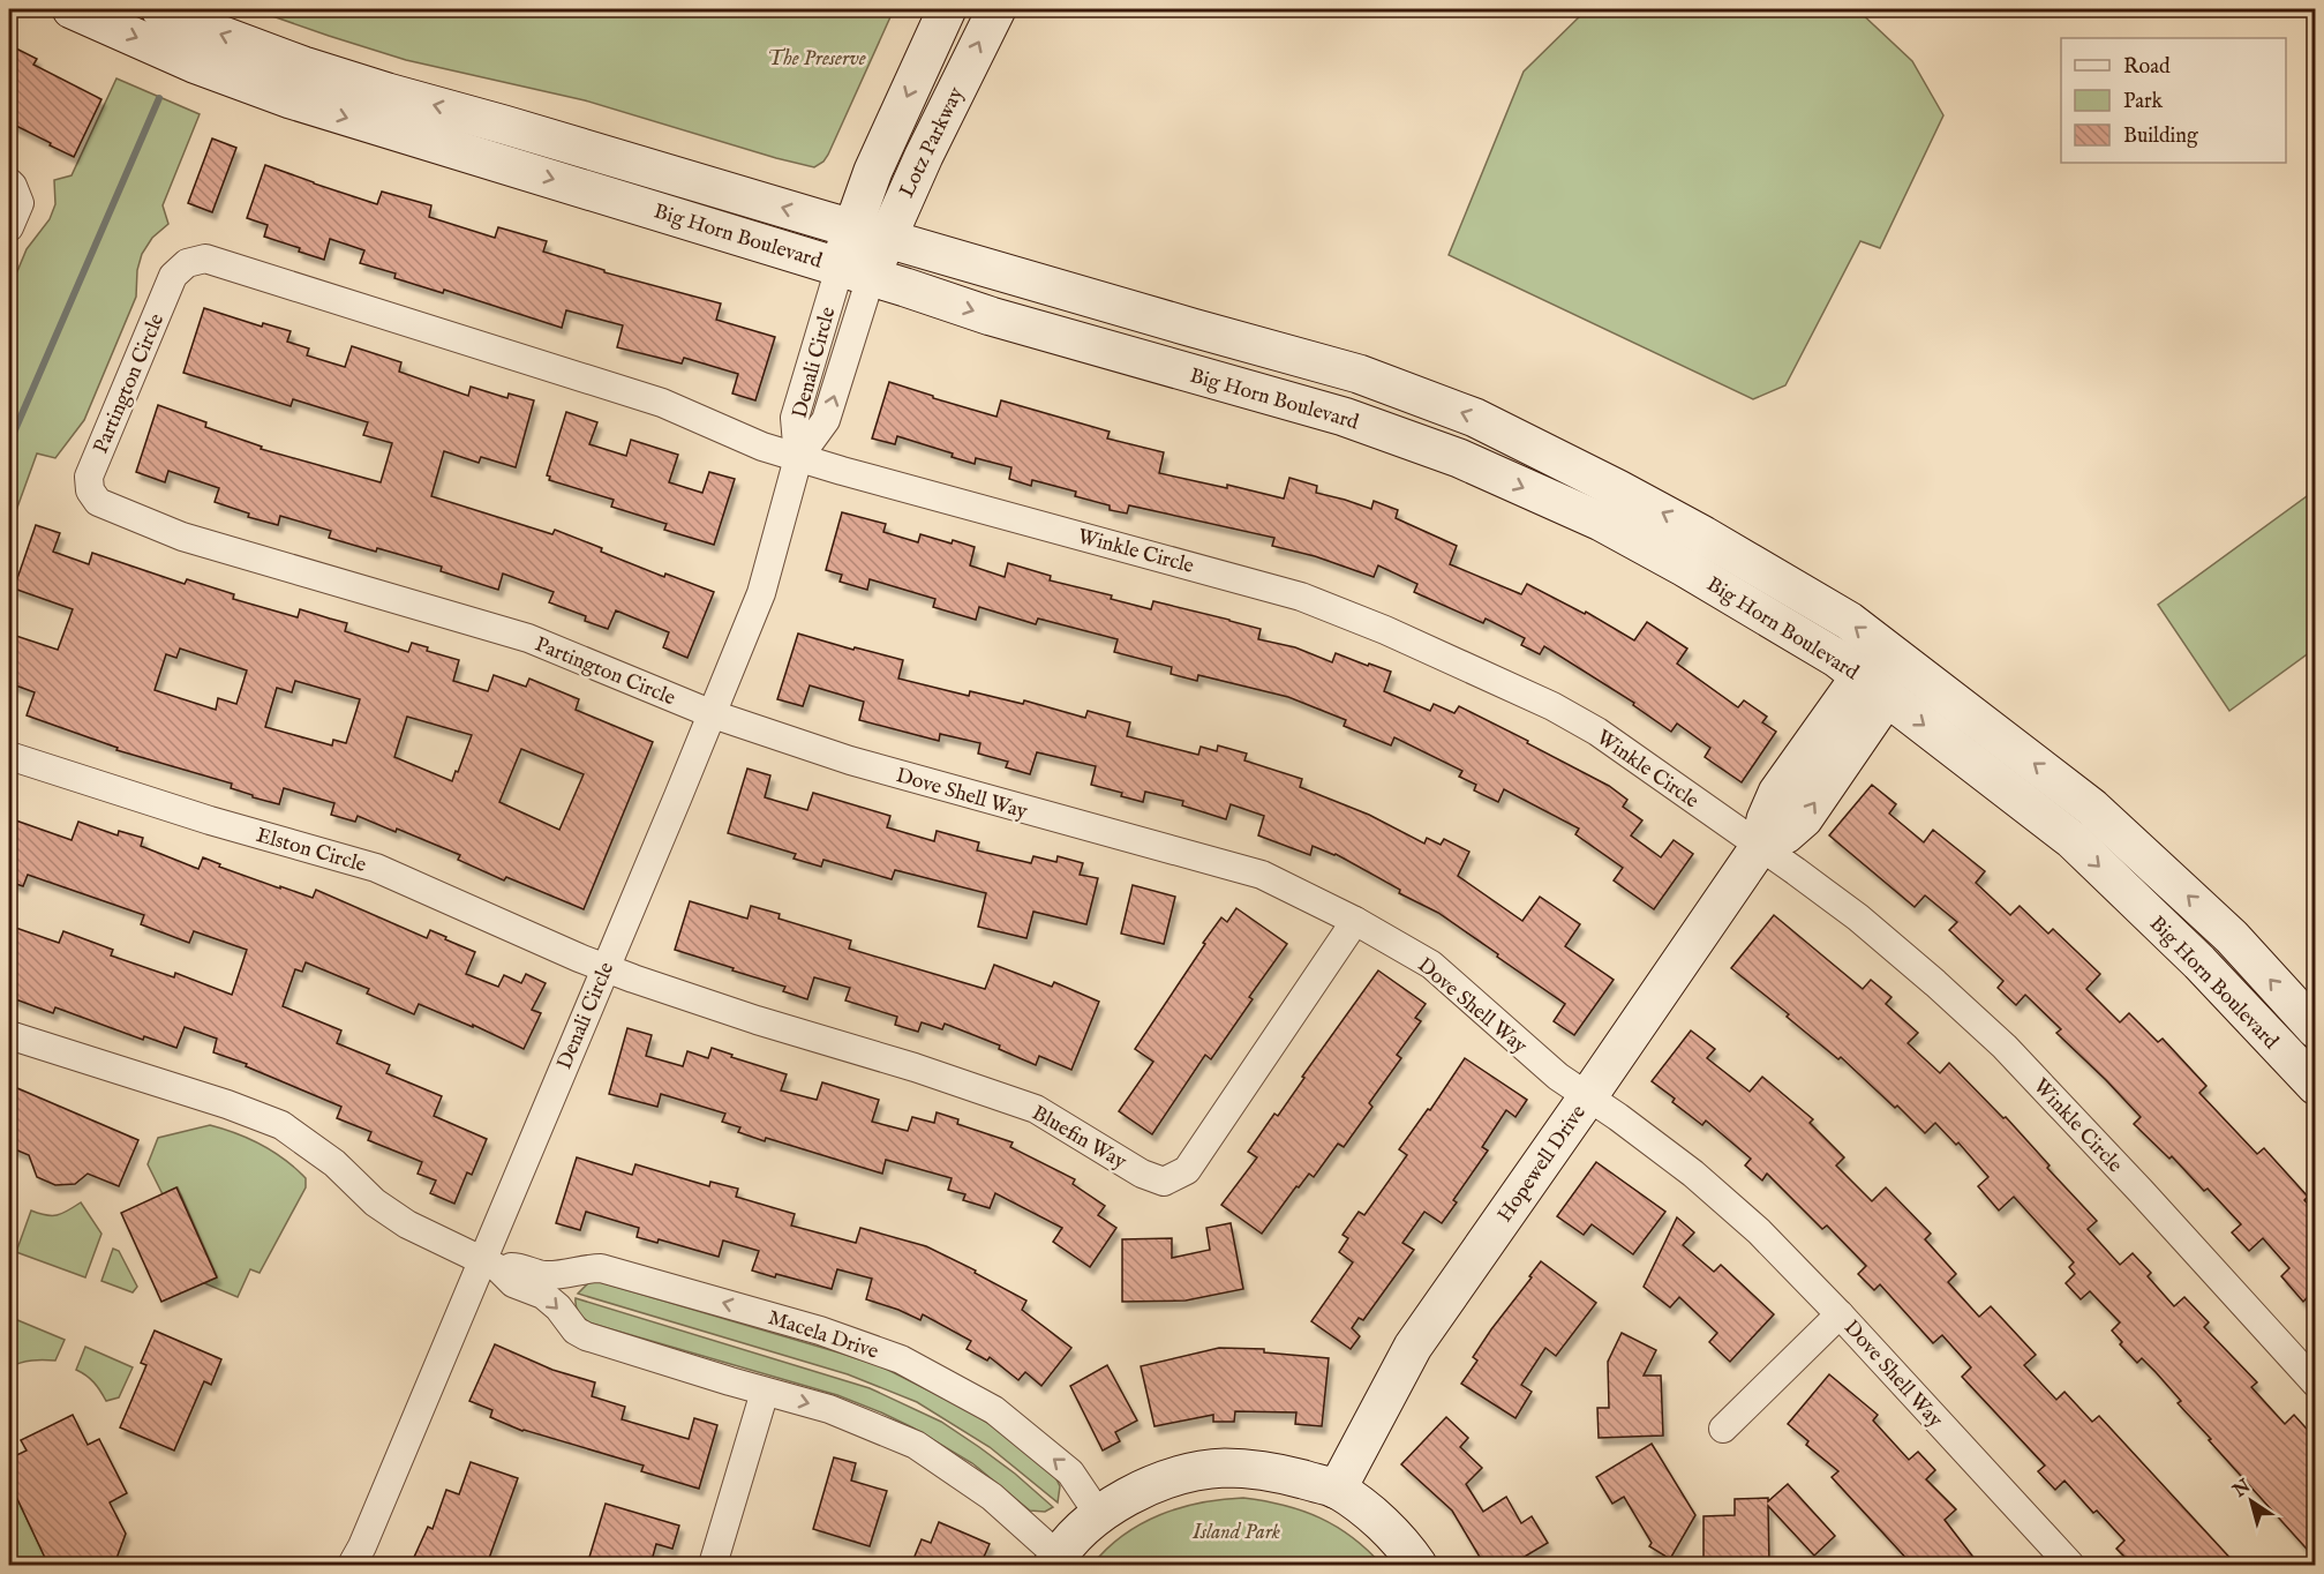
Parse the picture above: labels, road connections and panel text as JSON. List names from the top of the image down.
{
  "streets": {
    "main road": ["Lotz Parkway", "Big Horn Boulevard", "Hopewell Drive"],
    "street": [
      "Denali Circle",
      "Partington Circle",
      "Winkle Circle",
      "Dove Shell Way",
      "Elston Circle",
      "Bluefin Way",
      "Macela Drive"
    ]
  },
  "crossings": [
    ["Lotz Parkway", "Big Horn Boulevard"],
    ["Lotz Parkway", "Denali Circle"],
    ["Big Horn Boulevard", "Denali Circle"],
    ["Big Horn Boulevard", "Hopewell Drive"],
    ["Denali Circle", "Partington Circle"],
    ["Denali Circle", "Winkle Circle"],
    ["Denali Circle", "Dove Shell Way"],
    ["Denali Circle", "Elston Circle"],
    ["Denali Circle", "Bluefin Way"],
    ["Denali Circle", "Macela Drive"],
    ["Partington Circle", "Winkle Circle"],
    ["Partington Circle", "Dove Shell Way"],
    ["Winkle Circle", "Hopewell Drive"],
    ["Dove Shell Way", "Bluefin Way"],
    ["Dove Shell Way", "Hopewell Drive"],
    ["Elston Circle", "Bluefin Way"]
  ],
  "parks": ["The Preserve", "Island Park"],
  "legend": ["Road", "Park", "Building"],
  "north": "top left"
}
